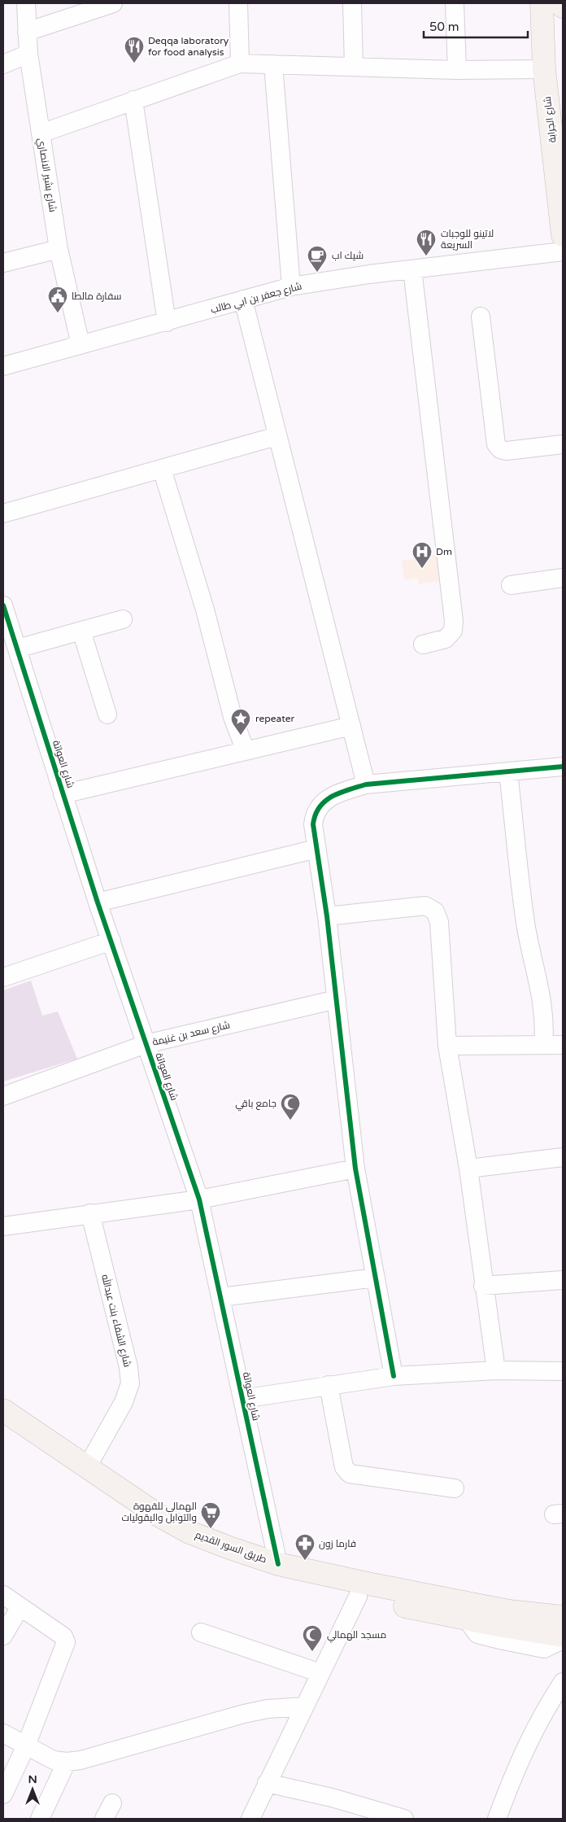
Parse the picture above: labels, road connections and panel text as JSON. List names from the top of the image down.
{
  "streets": {
    "main road": ["شارع الجرابة", "طريق السور القديم"],
    "street": [
      "شارع بشير الانصاري",
      "شارع جعفر بن ابي طالب",
      "شارع العواتة",
      "شارع سعد بن غنيمة",
      "شارع الشفاء بنت عبدالله"
    ]
  },
  "crossings": [
    ["شارع بشير الانصاري", "شارع جعفر بن ابي طالب"],
    ["شارع العواتة", "شارع سعد بن غنيمة"],
    ["شارع العواتة", "طريق السور القديم"],
    ["شارع الشفاء بنت عبدالله", "طريق السور القديم"]
  ],
  "places": {
    "restaurant": ["Deqqa laboratory for food analysis", "لاتينو للوجبات السريعة"],
    "cafe": ["شيك اب"],
    "public building": ["سفارة مالطا"],
    "hospital": ["Dm"],
    "place": ["repeater"],
    "mosque": ["جامع باقي", "مسجد الهمالي"],
    "supermarket": ["الهمالي للقهوة والتوابل والبقوليات"],
    "pharmacy": ["فارما زون"]
  },
  "scale_bar": "50 m",
  "north": "top"
}
